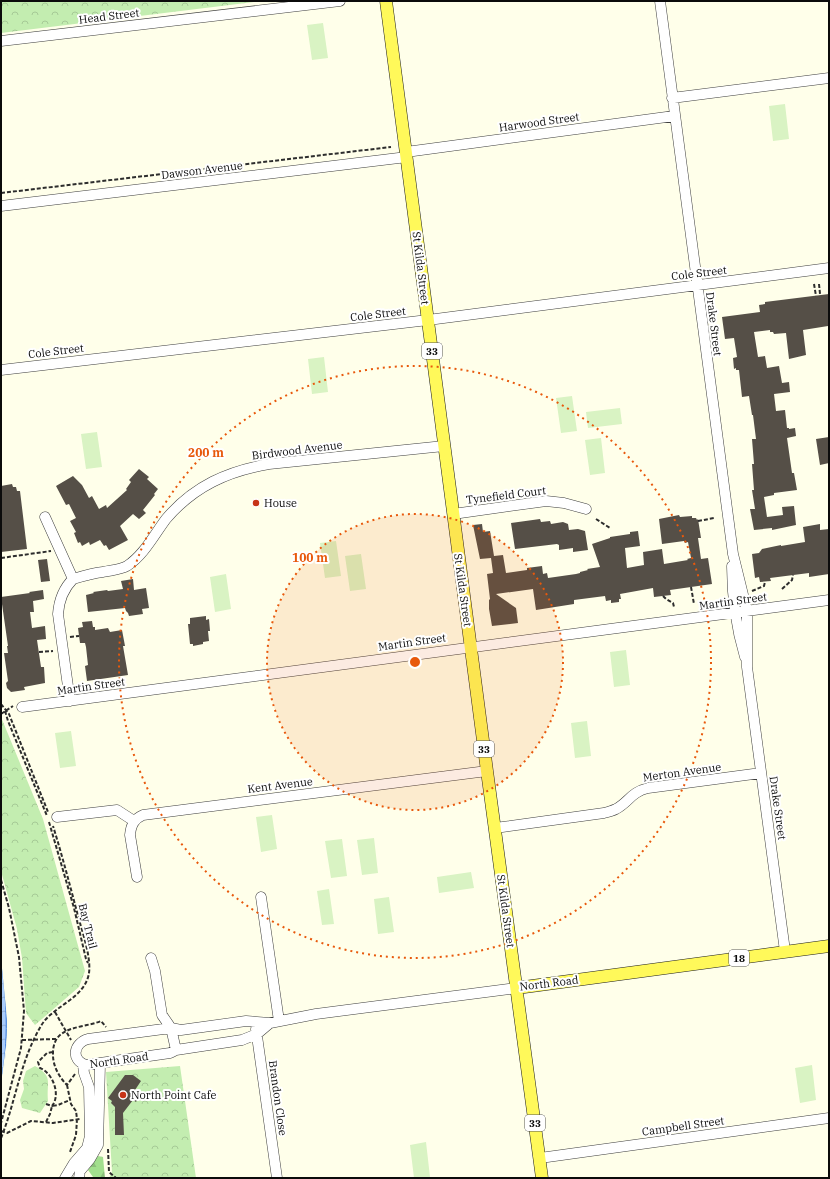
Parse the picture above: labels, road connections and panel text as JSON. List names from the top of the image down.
{
  "streets": {
    "main road": [
      "St Kilda Street",
      "33",
      "18",
      "North Road"
    ],
    "street": [
      "Head Street",
      "Harwood Street",
      "Dawson Avenue",
      "Cole Street",
      "Drake Street",
      "Birdwood Avenue",
      "Tynefield Court",
      "Martin Street",
      "Merton Avenue",
      "Kent Avenue",
      "Brandon Close",
      "Campbell Street"
    ],
    "path": ["Bay Trail"]
  },
  "crossings": [
    ["Harwood Street", "Dawson Avenue"],
    ["Harwood Street", "St Kilda Street"],
    ["Harwood Street", "Drake Street"],
    ["Dawson Avenue", "St Kilda Street"],
    ["St Kilda Street", "Cole Street"],
    ["St Kilda Street", "Birdwood Avenue"],
    ["St Kilda Street", "Tynefield Court"],
    ["St Kilda Street", "Martin Street"],
    ["St Kilda Street", "Merton Avenue"],
    ["St Kilda Street", "Kent Avenue"],
    ["St Kilda Street", "North Road"],
    ["St Kilda Street", "Campbell Street"],
    ["Cole Street", "Drake Street"],
    ["Drake Street", "Martin Street"],
    ["Drake Street", "Merton Avenue"],
    ["Drake Street", "North Road"],
    ["North Road", "Brandon Close"]
  ],
  "places": ["House", "North Point Cafe"],
  "rings": ["200 m", "100 m"]
}
